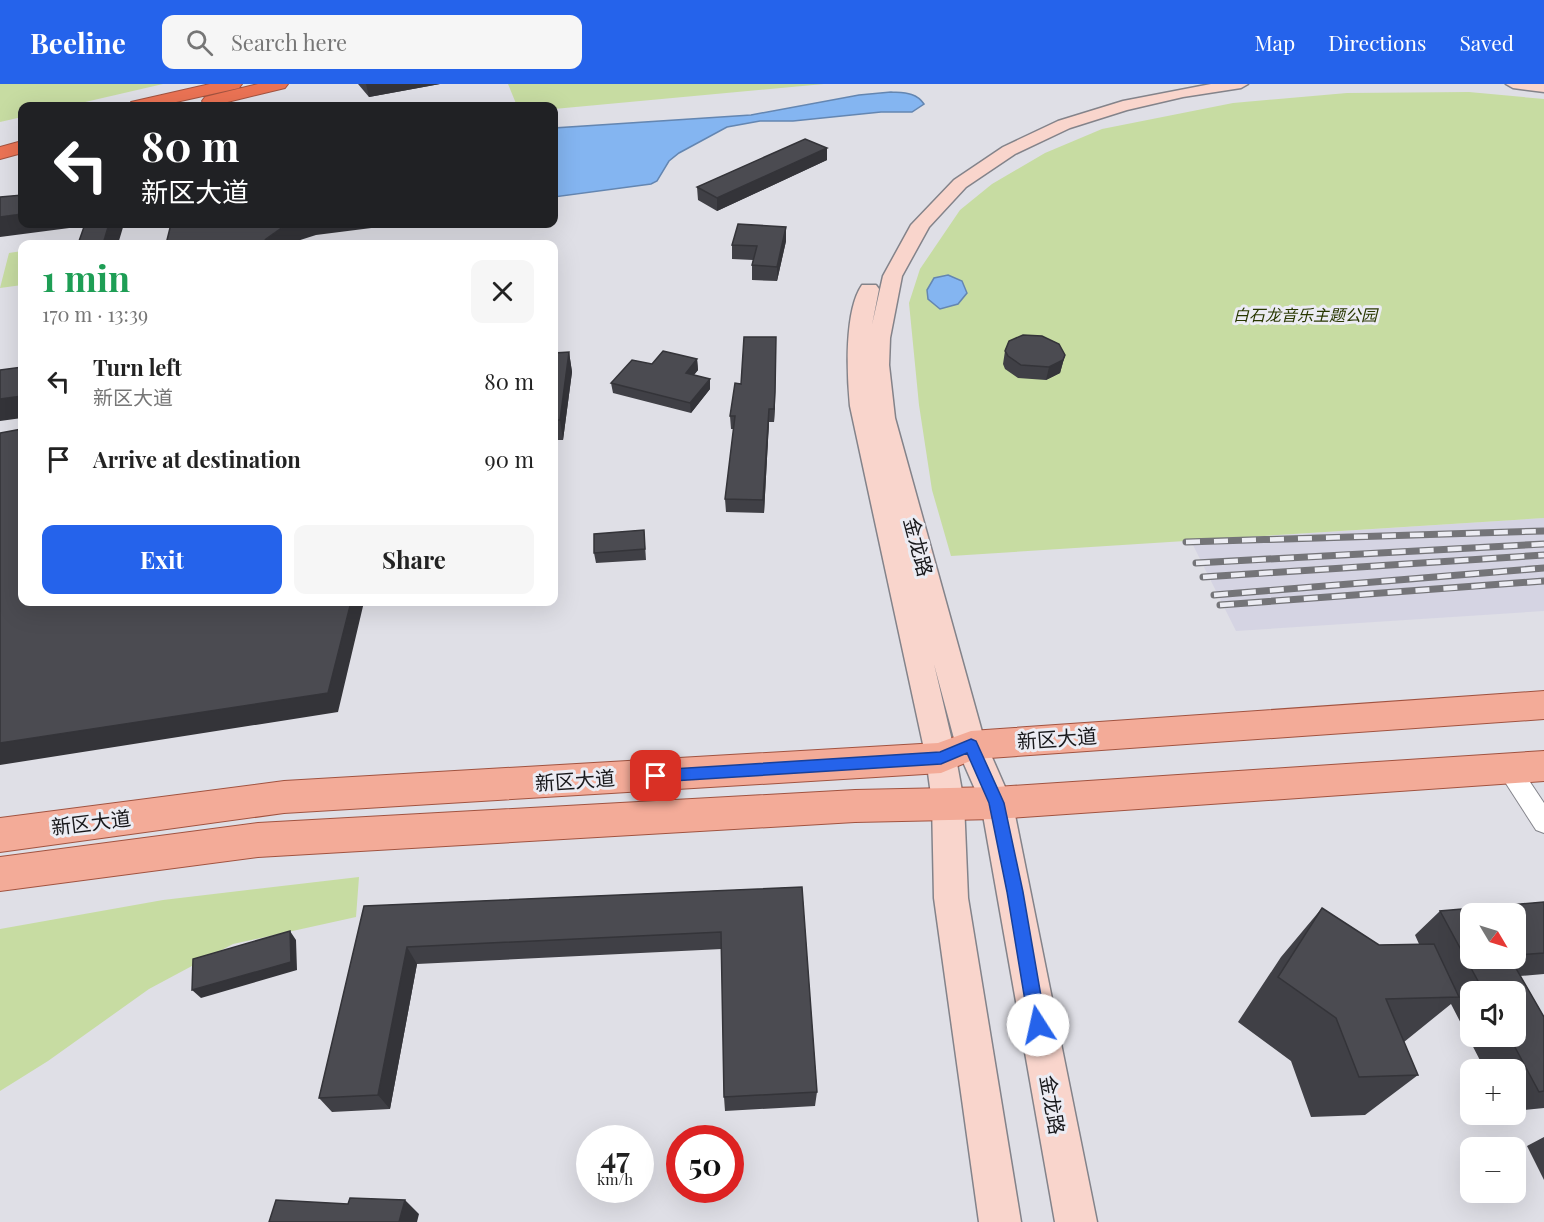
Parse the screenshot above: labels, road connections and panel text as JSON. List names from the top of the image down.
{
  "streets": {
    "main road": ["金龙路", "新区大道"]
  },
  "crossings": [
    ["金龙路", "新区大道"]
  ],
  "parks": ["白石龙音乐主题公园"],
  "north": "bottom right",
  "page": {
    "header": "Beeline",
    "search": "Search here",
    "nav": ["Map", "Directions", "Saved"],
    "turn": ["80 m", "新区大道"],
    "heading": ["1 min", "170 m · 13:39"],
    "list": [
      {
        "name": "Turn left",
        "note": "新区大道",
        "value": "80 m"
      },
      {
        "name": "Arrive at destination",
        "value": "90 m"
      }
    ],
    "buttons": ["Exit", "Share"],
    "map_buttons": ["+", "−"],
    "speed": "47 km/h",
    "limit": "50"
  }
}
